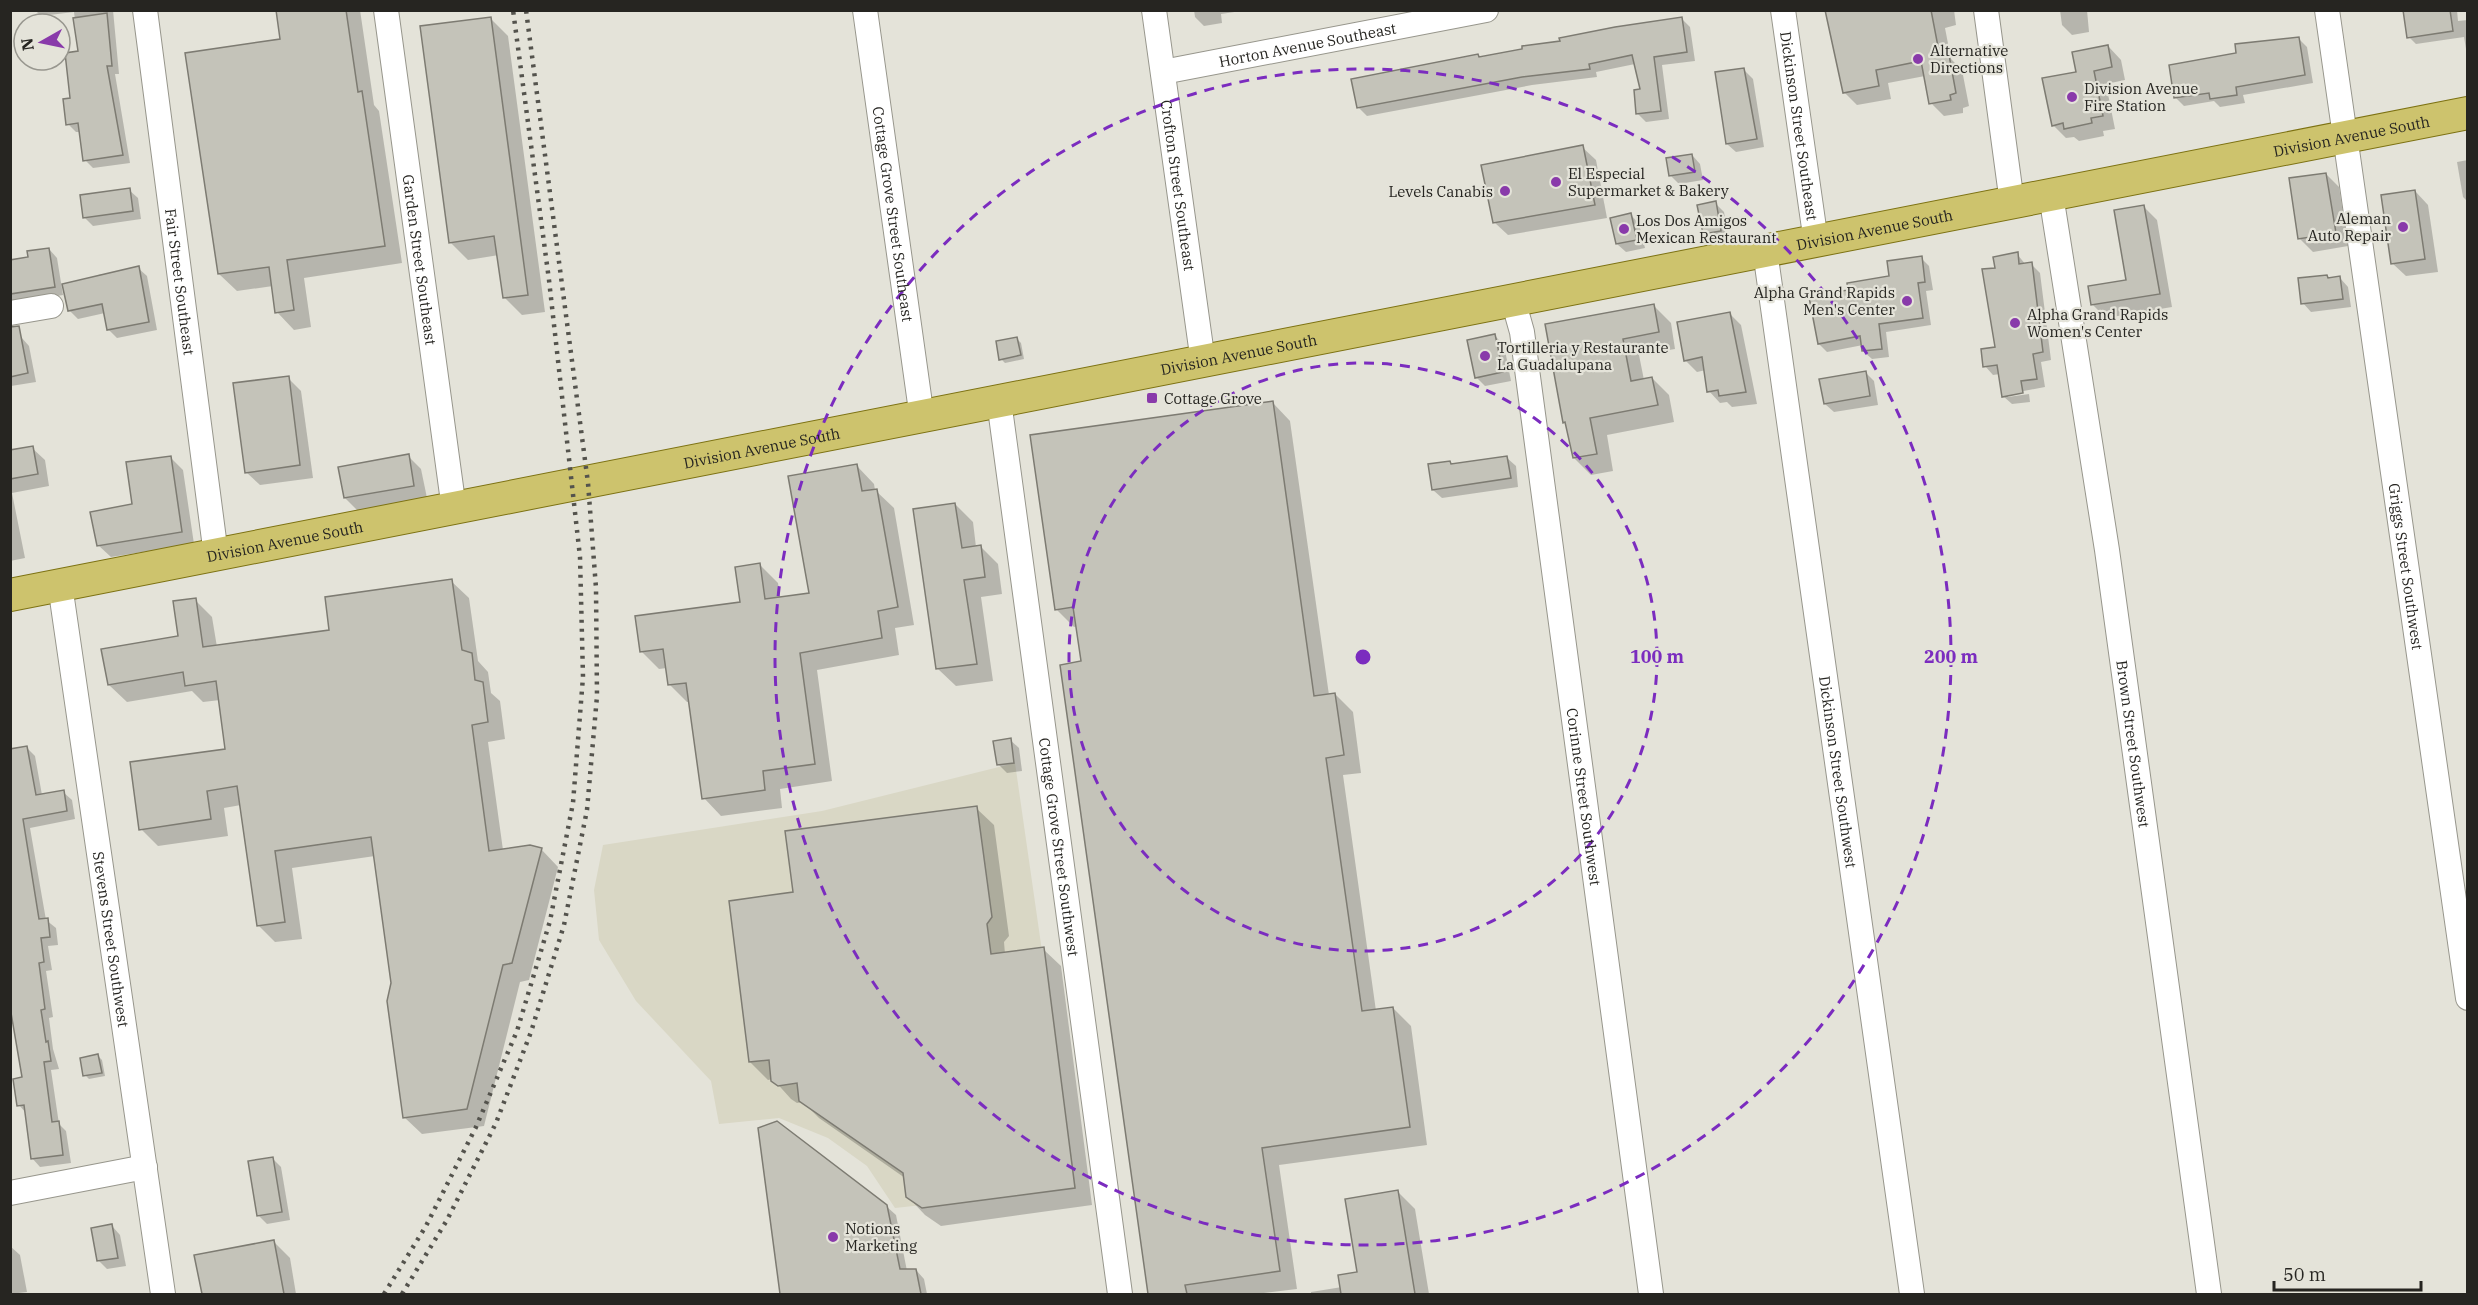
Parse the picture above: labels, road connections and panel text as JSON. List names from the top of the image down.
{
  "streets": {
    "main road": ["Division Avenue South"],
    "street": [
      "Horton Avenue Southeast",
      "Dickinson Street Southeast",
      "Crofton Street Southeast",
      "Cottage Grove Street Southeast",
      "Garden Street Southeast",
      "Fair Street Southeast",
      "Griggs Street Southwest",
      "Brown Street Southwest",
      "Dickinson Street Southwest",
      "Corinne Street Southwest",
      "Cottage Grove Street Southwest",
      "Stevens Street Southwest"
    ]
  },
  "crossings": [
    ["Horton Avenue Southeast", "Crofton Street Southeast"],
    ["Dickinson Street Southeast", "Division Avenue South"],
    ["Division Avenue South", "Crofton Street Southeast"],
    ["Division Avenue South", "Cottage Grove Street Southeast"],
    ["Division Avenue South", "Garden Street Southeast"],
    ["Division Avenue South", "Fair Street Southeast"],
    ["Division Avenue South", "Griggs Street Southwest"],
    ["Division Avenue South", "Brown Street Southwest"],
    ["Division Avenue South", "Dickinson Street Southwest"],
    ["Division Avenue South", "Corinne Street Southwest"],
    ["Division Avenue South", "Cottage Grove Street Southwest"],
    ["Division Avenue South", "Stevens Street Southwest"]
  ],
  "places": {
    "other": [
      "Alternative Directions",
      "Division Avenue Fire Station",
      "El Especial Supermarket & Bakery",
      "Levels Canabis",
      "Aleman Auto Repair",
      "Los Dos Amigos Mexican Restaurant",
      "Alpha Grand Rapids Men's Center",
      "Alpha Grand Rapids Women's Center",
      "Tortilleria y Restaurante La Guadalupana",
      "Notions Marketing"
    ],
    "transit": ["Cottage Grove"]
  },
  "scale_bar": "50 m",
  "north": "left",
  "rings": ["100 m", "200 m"]
}
